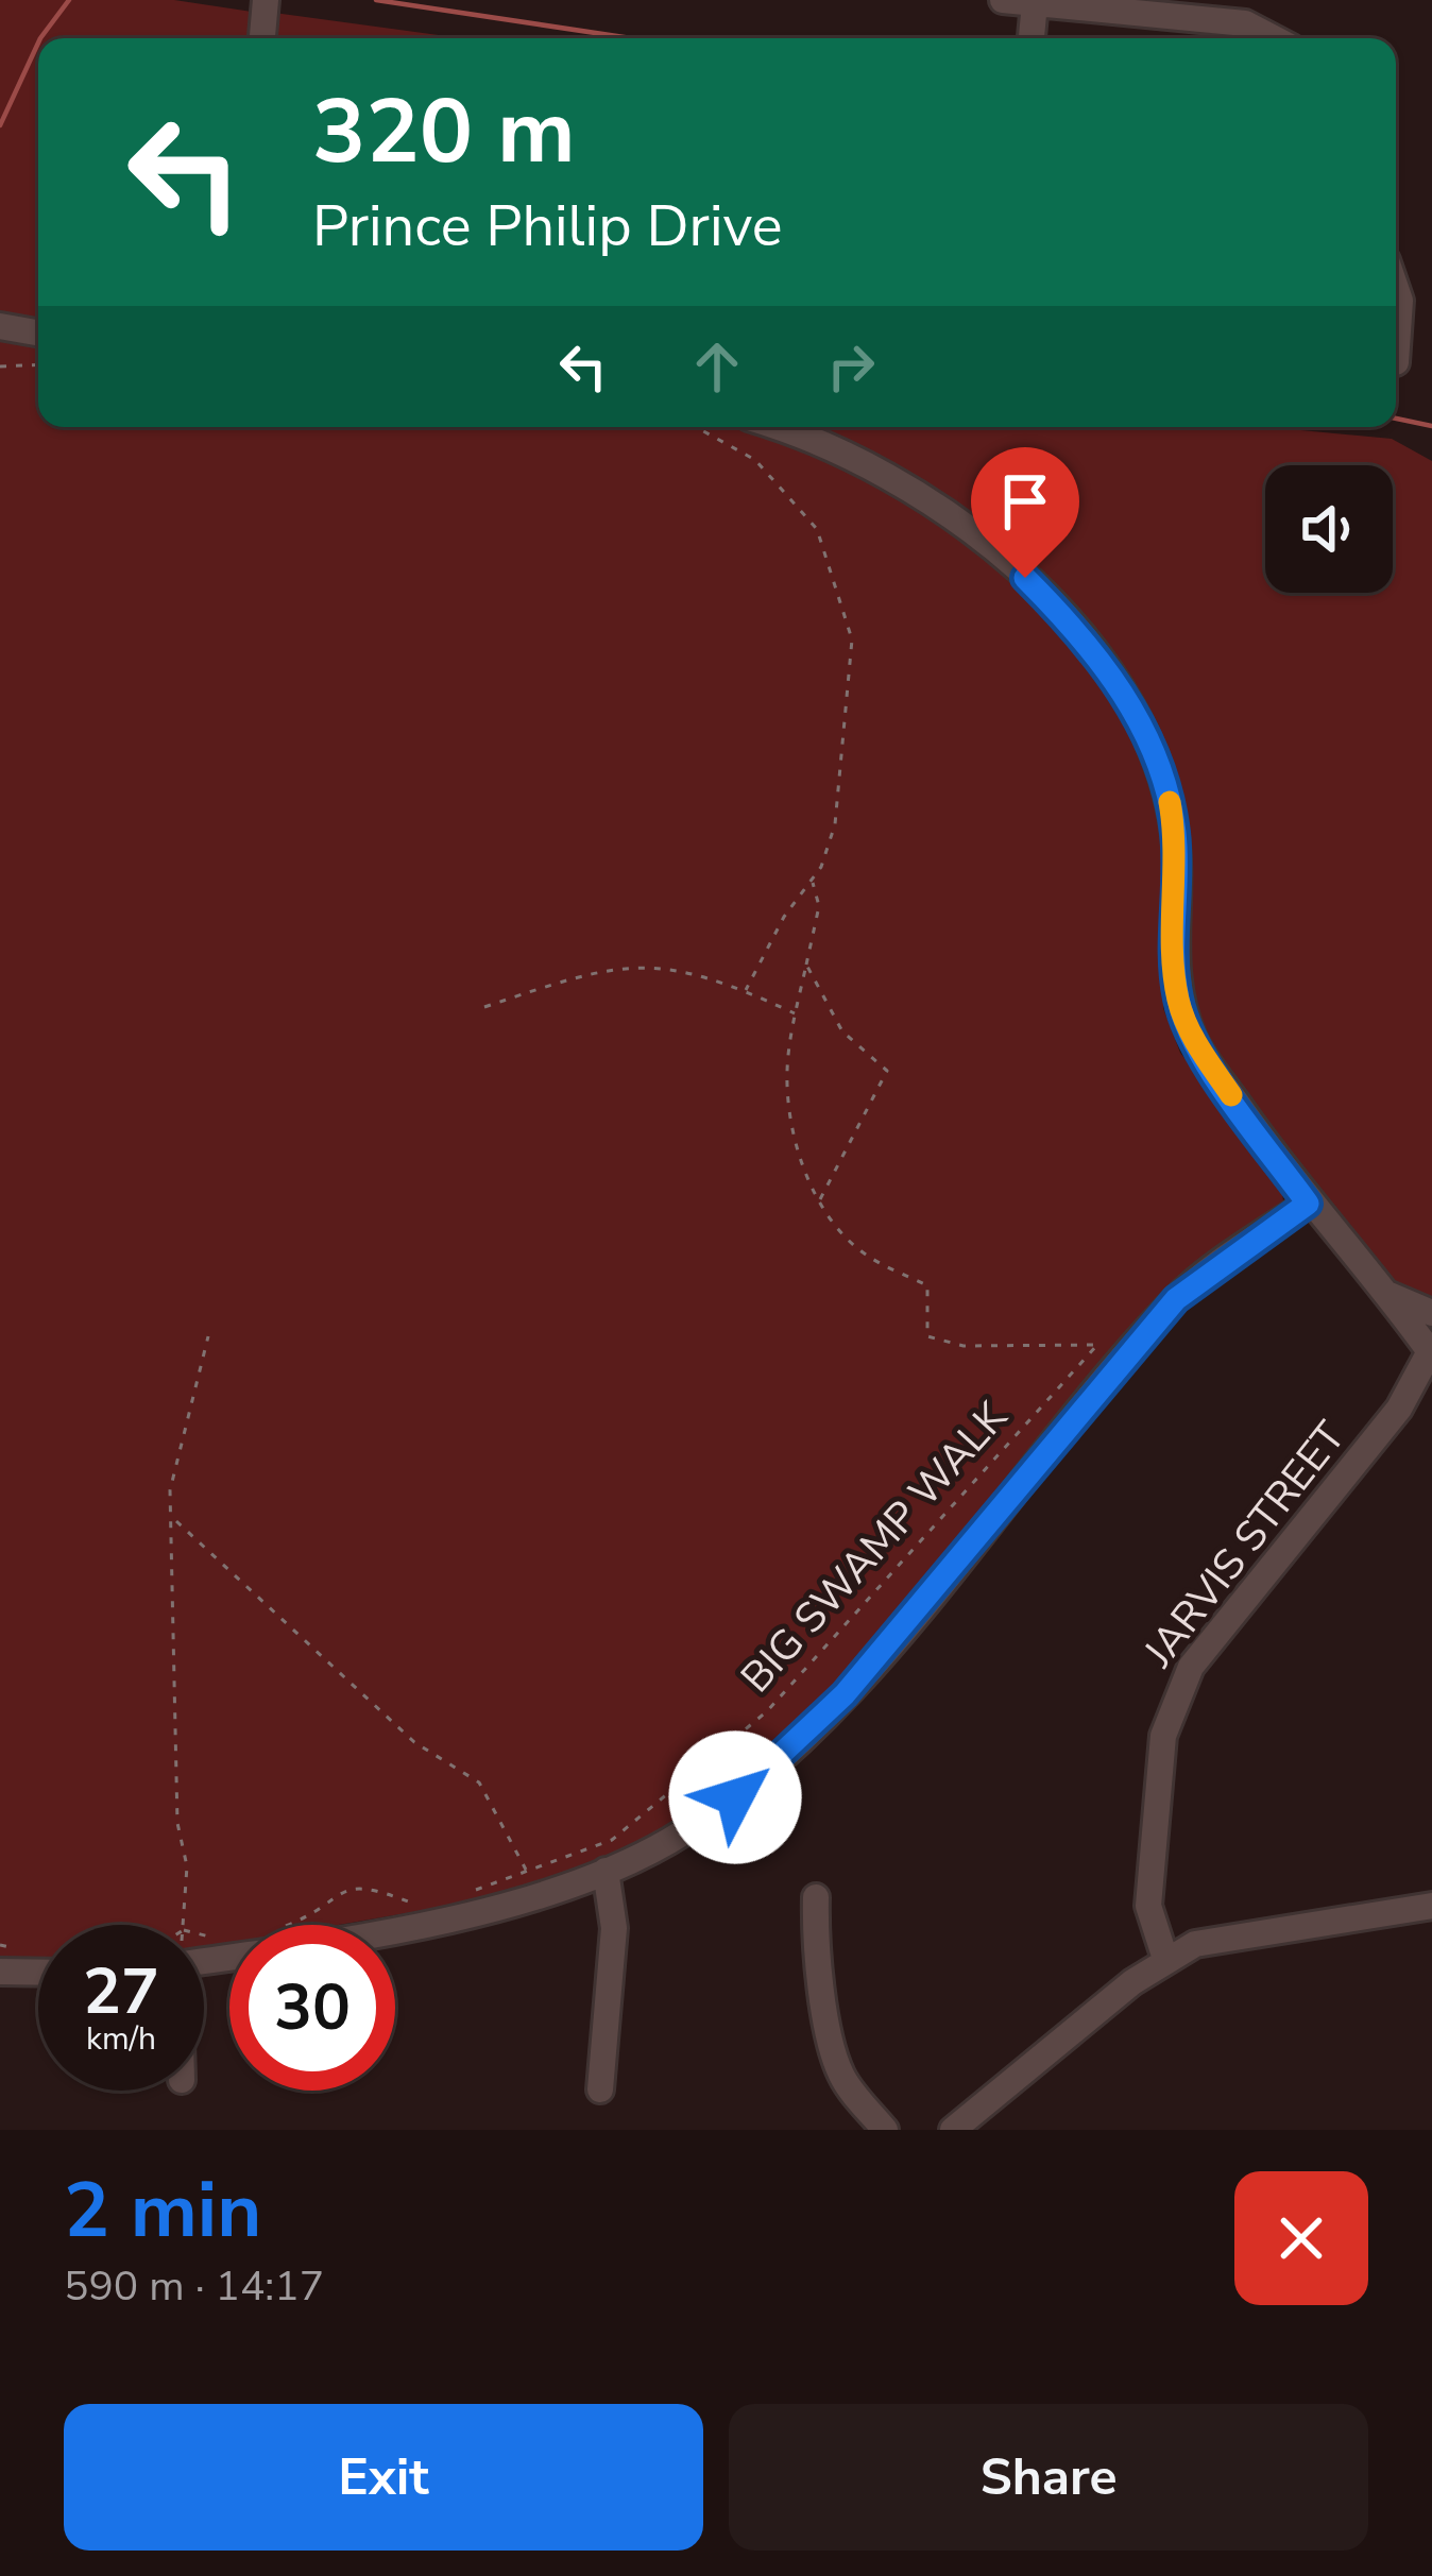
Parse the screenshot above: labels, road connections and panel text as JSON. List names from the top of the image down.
{
  "streets": {
    "street": ["JARVIS STREET"],
    "path": ["BIG SWAMP WALK"]
  },
  "page": {
    "turn": ["320 m", "Prince Philip Drive"],
    "speed": "27 km/h",
    "limit": "30",
    "heading": ["2 min", "590 m · 14:17"],
    "buttons": ["Exit", "Share"]
  }
}
